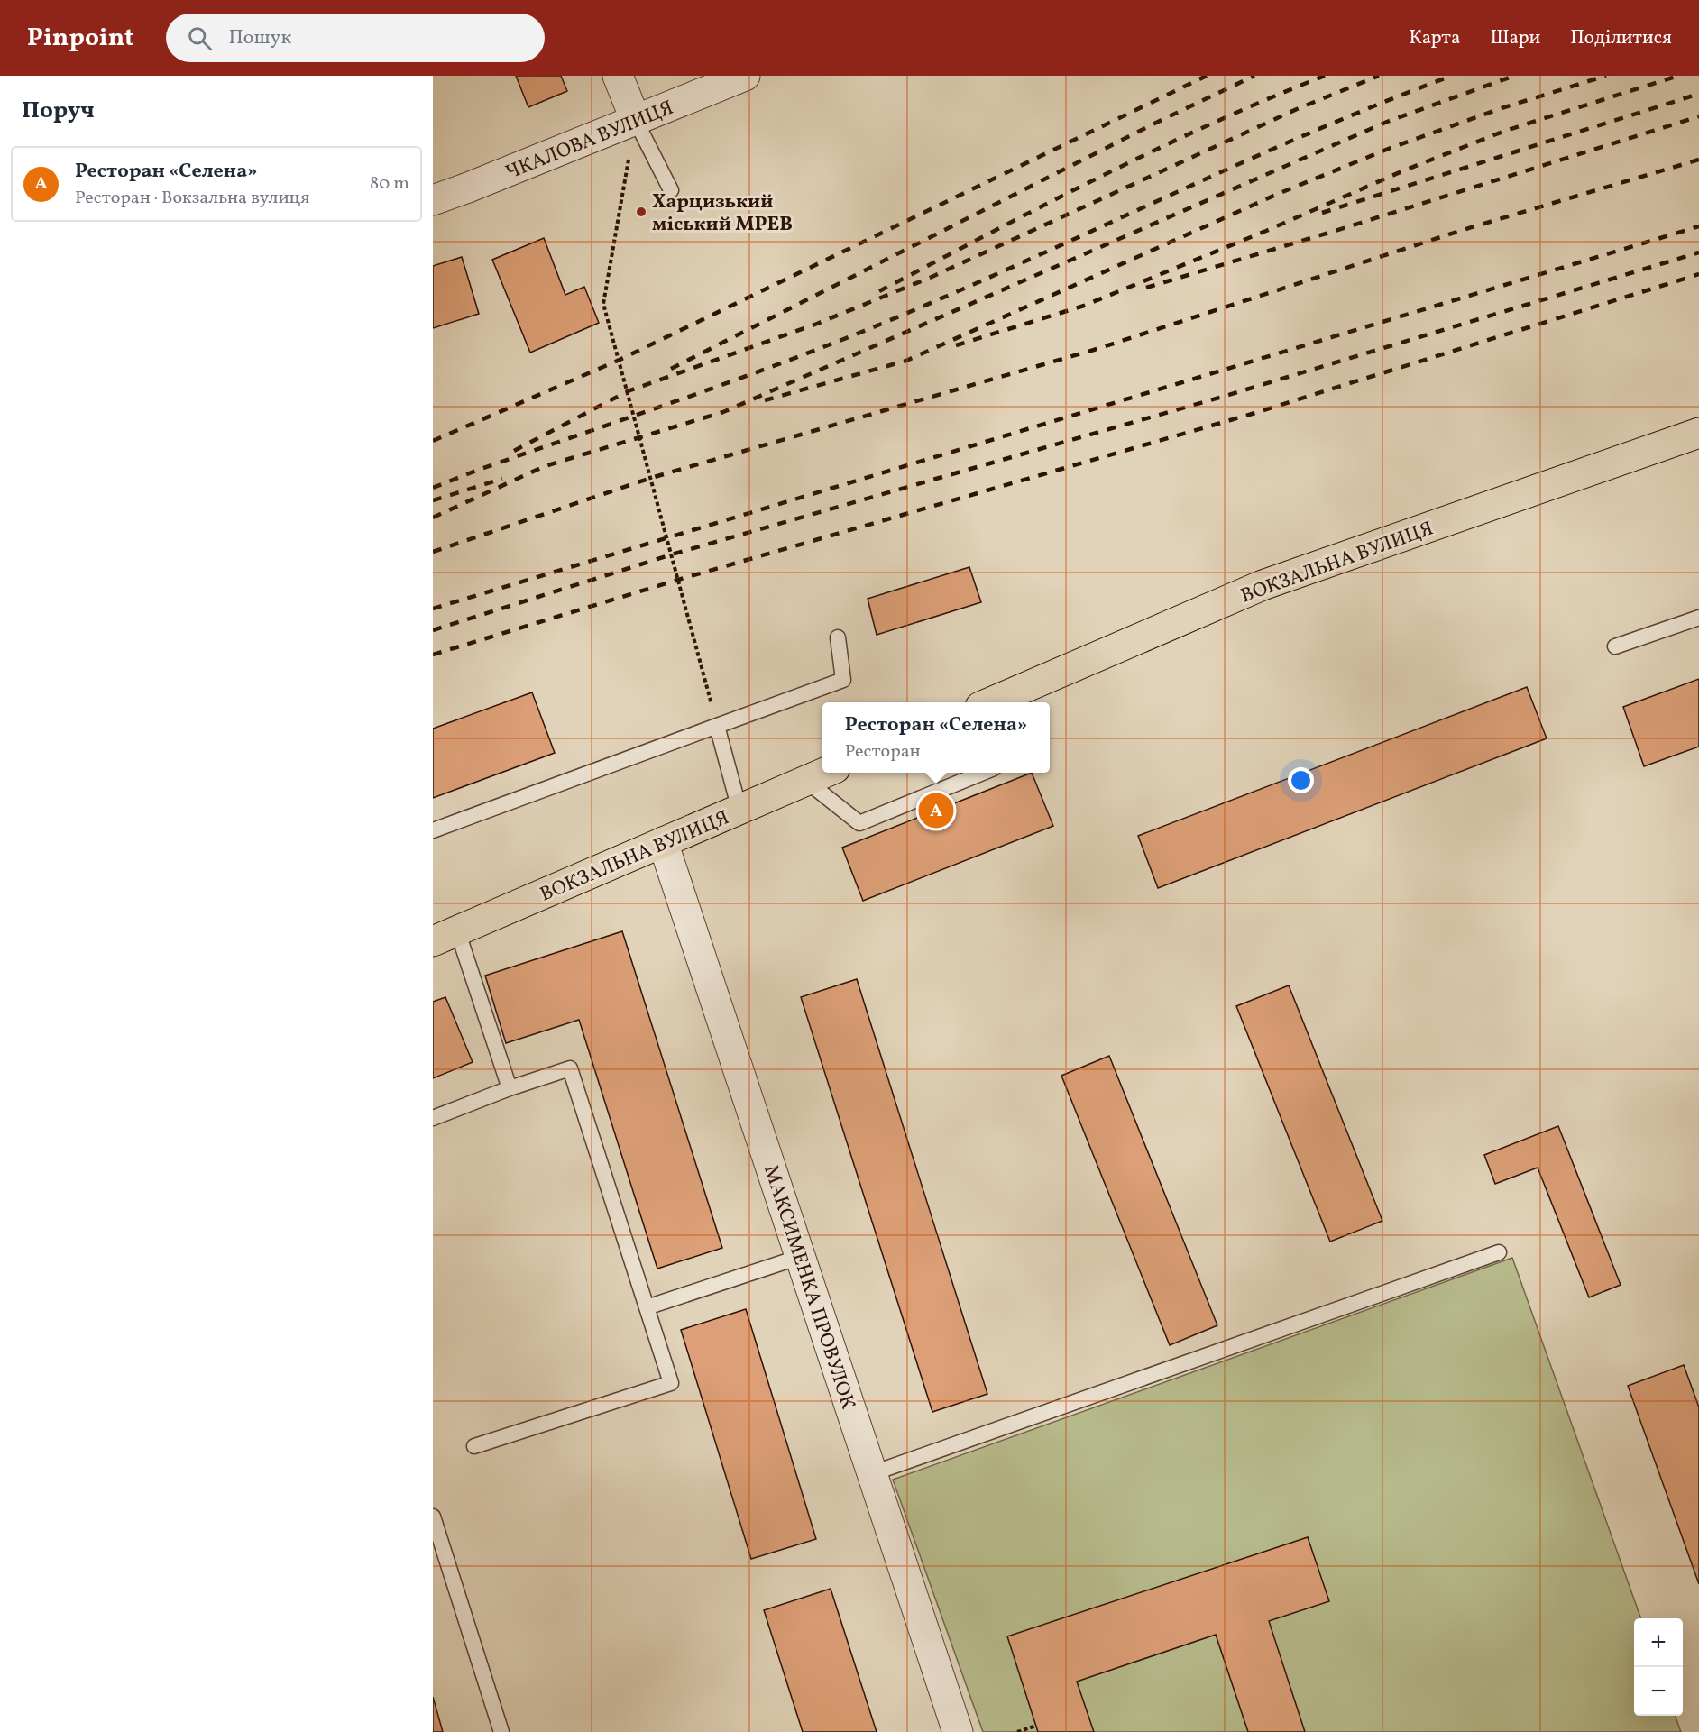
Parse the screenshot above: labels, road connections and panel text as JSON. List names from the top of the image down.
{
  "streets": {
    "main road": ["ВОКЗАЛЬНА ВУЛИЦЯ"],
    "street": ["ЧКАЛОВА ВУЛИЦЯ", "МАКСИМЕНКА ПРОВУЛОК"]
  },
  "crossings": [
    ["ВОКЗАЛЬНА ВУЛИЦЯ", "МАКСИМЕНКА ПРОВУЛОК"]
  ],
  "places": ["Харцизький міський МРЕВ"],
  "page": {
    "header": "Pinpoint",
    "search": "Пошук",
    "nav": ["Карта", "Шари", "Поділитися"],
    "heading": "Поруч",
    "list": [
      {
        "mark": "A",
        "name": "Ресторан «Селена»",
        "note": "Ресторан · Вокзальна вулиця",
        "value": "80 m"
      }
    ],
    "popup": ["Ресторан «Селена»", "Ресторан"],
    "pins": "A",
    "map_buttons": ["+", "−"]
  }
}
